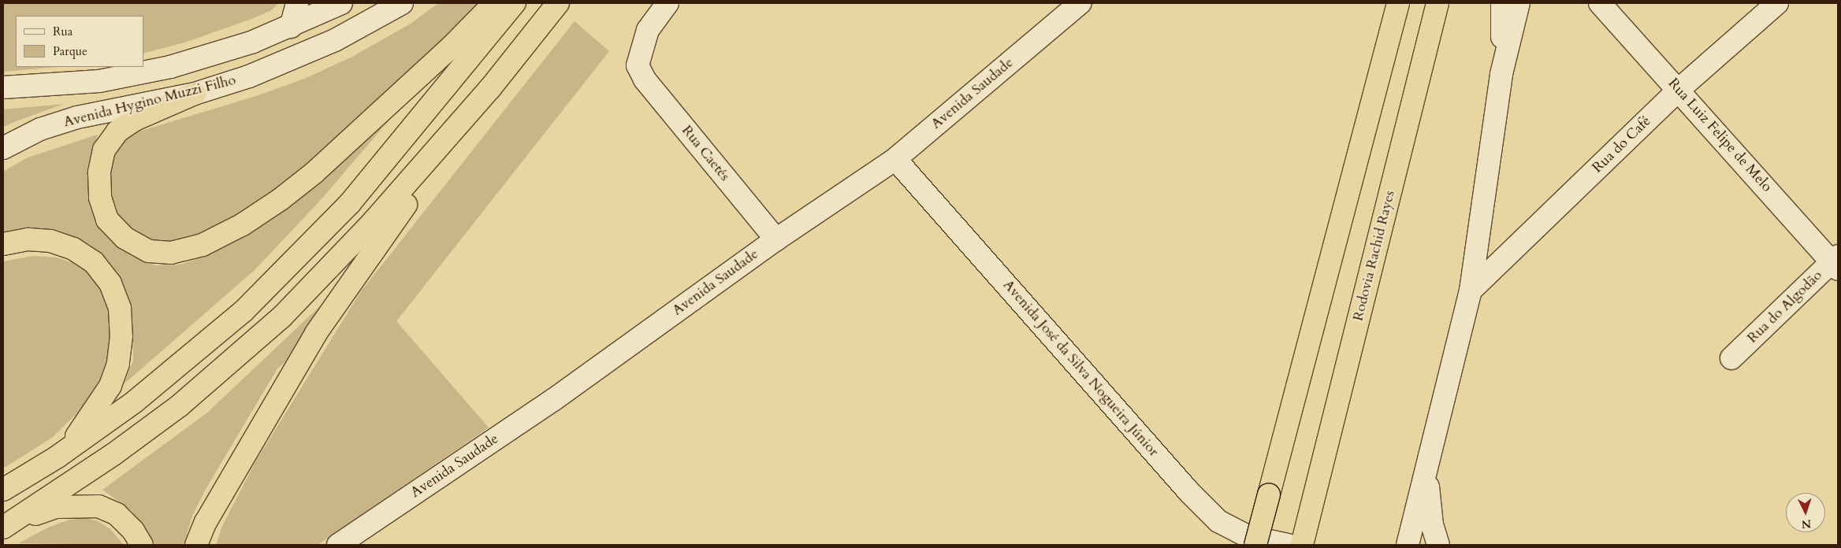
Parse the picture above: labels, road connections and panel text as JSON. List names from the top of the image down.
{
  "streets": {
    "highway": ["Rodovia Rachid Rayes"],
    "street": [
      "Avenida Saudade",
      "Avenida Hygino Muzzi Filho",
      "Rua Luiz Felipe de Melo",
      "Rua do Café",
      "Rua Caetés",
      "Rua do Algodão",
      "Avenida José da Silva Nogueira Júnior"
    ]
  },
  "crossings": [
    ["Avenida Saudade", "Rua Caetés"],
    ["Avenida Saudade", "Avenida José da Silva Nogueira Júnior"],
    ["Rua Luiz Felipe de Melo", "Rua do Café"],
    ["Rua Luiz Felipe de Melo", "Rua do Algodão"]
  ],
  "legend": ["Rua", "Parque"],
  "north": "bottom"
}
